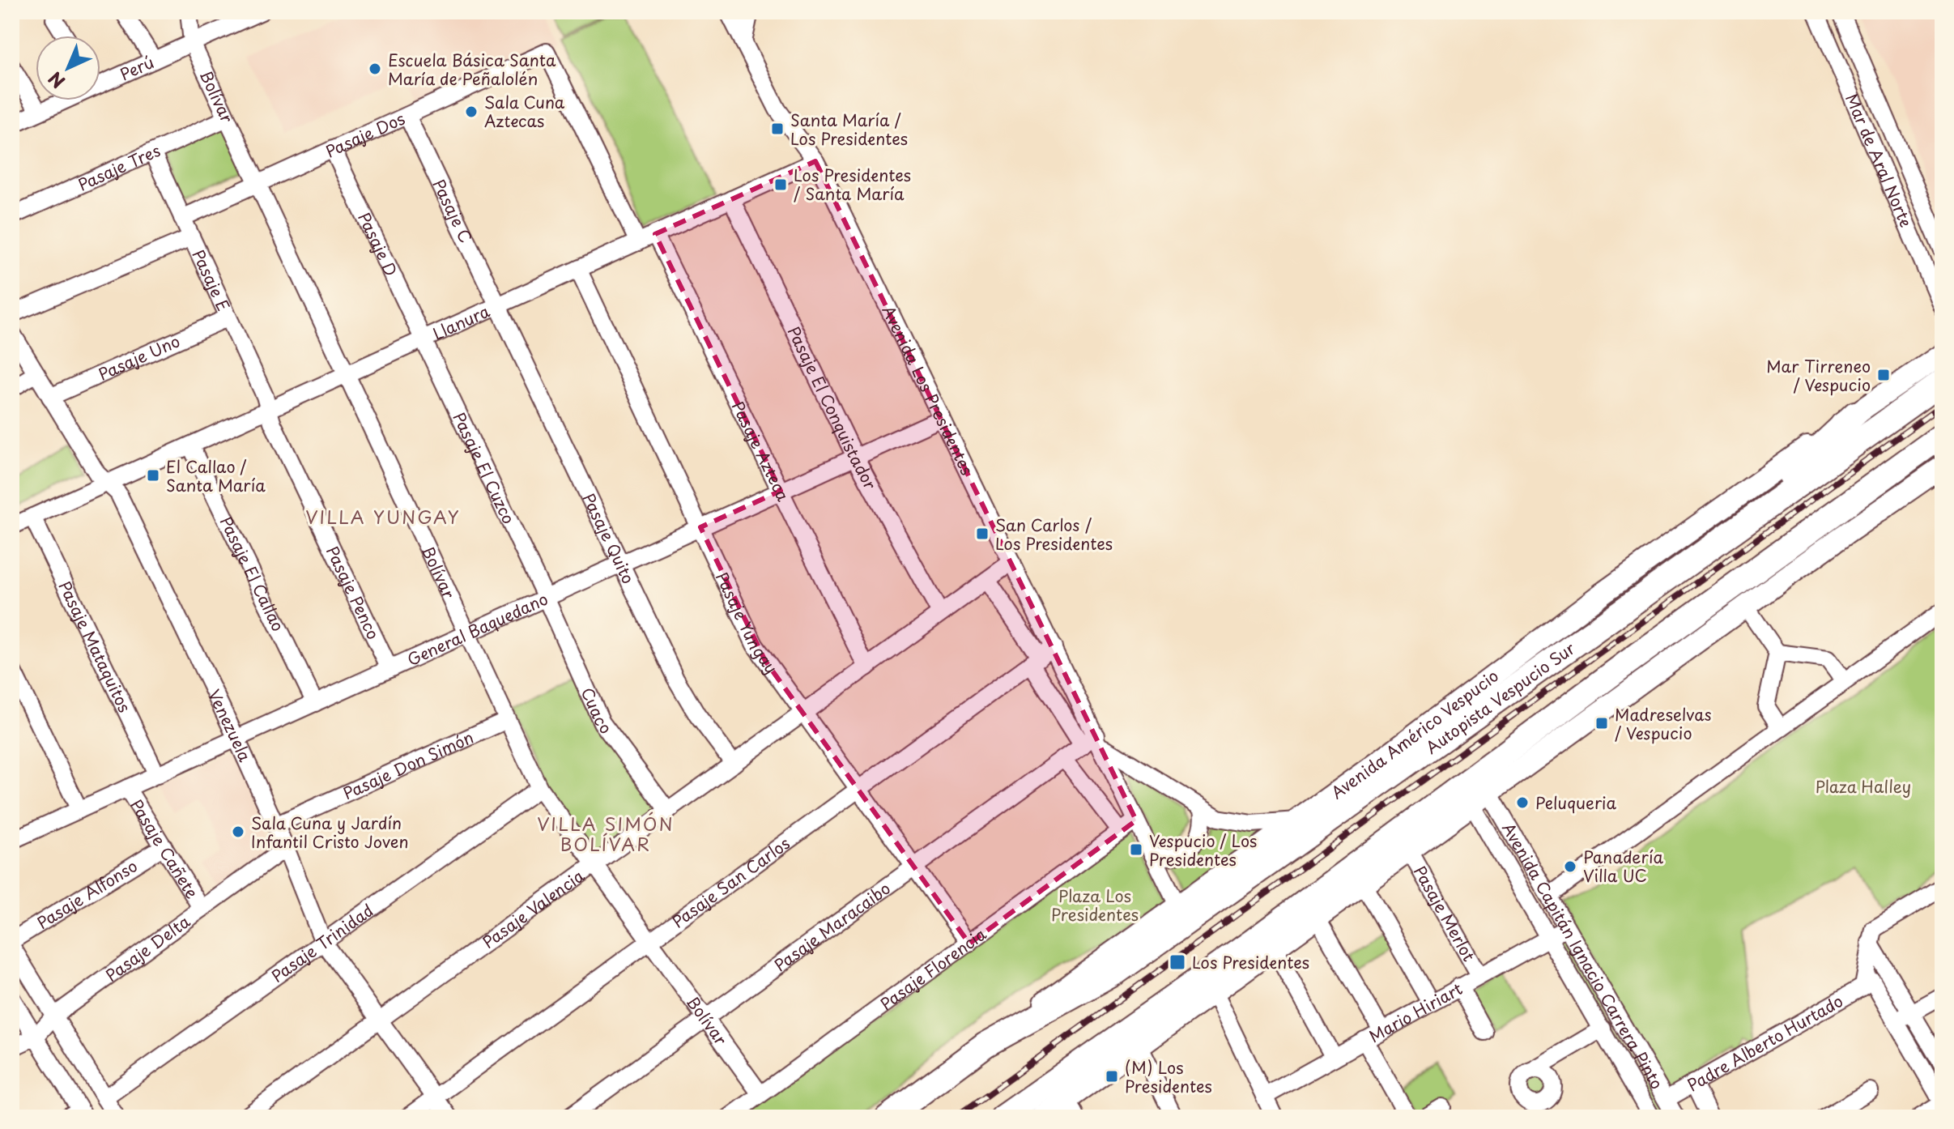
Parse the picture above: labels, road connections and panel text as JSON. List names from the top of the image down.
{
  "streets": {
    "highway": ["Autopista Vespucio Sur", "Avenida Américo Vespucio"],
    "street": [
      "Perú",
      "Bolívar",
      "Pasaje Dos",
      "Mar de Aral Norte",
      "Pasaje Tres",
      "Pasaje C",
      "Pasaje D",
      "Pasaje E",
      "Llanura",
      "Pasaje Uno",
      "Avenida Los Presidentes",
      "Pasaje El Conquistador",
      "Pasaje Azteca",
      "Pasaje El Cuzco",
      "Pasaje Quito",
      "Pasaje El Callao",
      "Pasaje Penco",
      "Pasaje Yungay",
      "General Baquedano",
      "Pasaje Mataquitos",
      "Cuaco",
      "Venezuela",
      "Pasaje Don Simón",
      "Pasaje Cañete",
      "Pasaje San Carlos",
      "Pasaje Alfonso",
      "Pasaje Valencia",
      "Pasaje Merlot",
      "Pasaje Maracaibo",
      "Pasaje Trinidad",
      "Pasaje Delta",
      "Avenida Capitán Ignacio Carrera Pinto",
      "Pasaje Florencia",
      "Mario Hiriart",
      "Padre Alberto Hurtado"
    ]
  },
  "crossings": [
    ["Perú", "Bolívar"],
    ["Bolívar", "Pasaje Dos"],
    ["Bolívar", "Pasaje Tres"],
    ["Bolívar", "Llanura"],
    ["Bolívar", "General Baquedano"],
    ["Bolívar", "Pasaje Don Simón"],
    ["Bolívar", "Pasaje San Carlos"],
    ["Bolívar", "Pasaje Valencia"],
    ["Bolívar", "Pasaje Maracaibo"],
    ["Bolívar", "Pasaje Trinidad"],
    ["Bolívar", "Pasaje Florencia"],
    ["Pasaje Dos", "Pasaje C"],
    ["Pasaje Dos", "Pasaje D"],
    ["Pasaje Dos", "Pasaje E"],
    ["Pasaje Dos", "Llanura"],
    ["Pasaje Tres", "Pasaje E"],
    ["Pasaje C", "Llanura"],
    ["Pasaje C", "Pasaje Quito"],
    ["Pasaje D", "Llanura"],
    ["Pasaje D", "Pasaje El Cuzco"],
    ["Pasaje E", "Llanura"],
    ["Pasaje E", "Pasaje Uno"],
    ["Pasaje E", "Pasaje Penco"],
    ["Llanura", "Avenida Los Presidentes"],
    ["Llanura", "Pasaje El Conquistador"],
    ["Llanura", "Pasaje Azteca"],
    ["Llanura", "Pasaje El Cuzco"],
    ["Llanura", "Pasaje Quito"],
    ["Llanura", "Pasaje El Callao"],
    ["Llanura", "Pasaje Penco"],
    ["Llanura", "Pasaje Yungay"],
    ["Llanura", "Pasaje Mataquitos"],
    ["Llanura", "Venezuela"],
    ["Pasaje Uno", "Venezuela"],
    ["Avenida Los Presidentes", "General Baquedano"],
    ["Avenida Los Presidentes", "Avenida Américo Vespucio"],
    ["Avenida Los Presidentes", "Pasaje San Carlos"],
    ["Avenida Los Presidentes", "Pasaje Valencia"],
    ["Avenida Los Presidentes", "Pasaje Maracaibo"],
    ["Avenida Los Presidentes", "Pasaje Florencia"],
    ["Pasaje El Conquistador", "General Baquedano"],
    ["Pasaje El Conquistador", "Pasaje Valencia"],
    ["Pasaje Azteca", "General Baquedano"],
    ["Pasaje Azteca", "Pasaje Valencia"],
    ["Pasaje El Cuzco", "General Baquedano"],
    ["Pasaje El Cuzco", "Cuaco"],
    ["Pasaje Quito", "General Baquedano"],
    ["Pasaje Quito", "Pasaje Valencia"],
    ["Pasaje El Callao", "General Baquedano"],
    ["Pasaje Penco", "General Baquedano"],
    ["Pasaje Yungay", "General Baquedano"],
    ["Pasaje Yungay", "Pasaje San Carlos"],
    ["Pasaje Yungay", "Pasaje Valencia"],
    ["Pasaje Yungay", "Pasaje Maracaibo"],
    ["Pasaje Yungay", "Pasaje Florencia"],
    ["General Baquedano", "Pasaje Mataquitos"],
    ["General Baquedano", "Cuaco"],
    ["General Baquedano", "Venezuela"],
    ["General Baquedano", "Pasaje Cañete"],
    ["Autopista Vespucio Sur", "Avenida Américo Vespucio"],
    ["Cuaco", "Pasaje Valencia"],
    ["Venezuela", "Pasaje Don Simón"],
    ["Venezuela", "Pasaje San Carlos"],
    ["Venezuela", "Pasaje Valencia"],
    ["Venezuela", "Pasaje Trinidad"],
    ["Venezuela", "Pasaje Delta"],
    ["Pasaje Cañete", "Pasaje Alfonso"],
    ["Pasaje Cañete", "Pasaje Delta"],
    ["Pasaje Merlot", "Mario Hiriart"],
    ["Avenida Capitán Ignacio Carrera Pinto", "Mario Hiriart"],
    ["Avenida Capitán Ignacio Carrera Pinto", "Padre Alberto Hurtado"]
  ],
  "districts": ["VILLA YUNGAY", "VILLA SIMÓN BOLÍVAR"],
  "parks": ["Plaza Halley", "Plaza Los Presidentes"],
  "places": {
    "other": [
      "Escuela Básica Santa María de Peñalolén",
      "Sala Cuna Aztecas",
      "Peluqueria",
      "Sala Cuna y Jardín Infantil Cristo Joven",
      "Panadería Villa UC"
    ],
    "transit": [
      "Santa María / Los Presidentes",
      "Los Presidentes / Santa María",
      "Mar Tirreneo / Vespucio",
      "El Callao / Santa María",
      "San Carlos / Los Presidentes",
      "Madreselvas / Vespucio",
      "Vespucio / Los Presidentes",
      "Los Presidentes",
      "(M) Los Presidentes"
    ]
  },
  "north": "bottom left"
}
